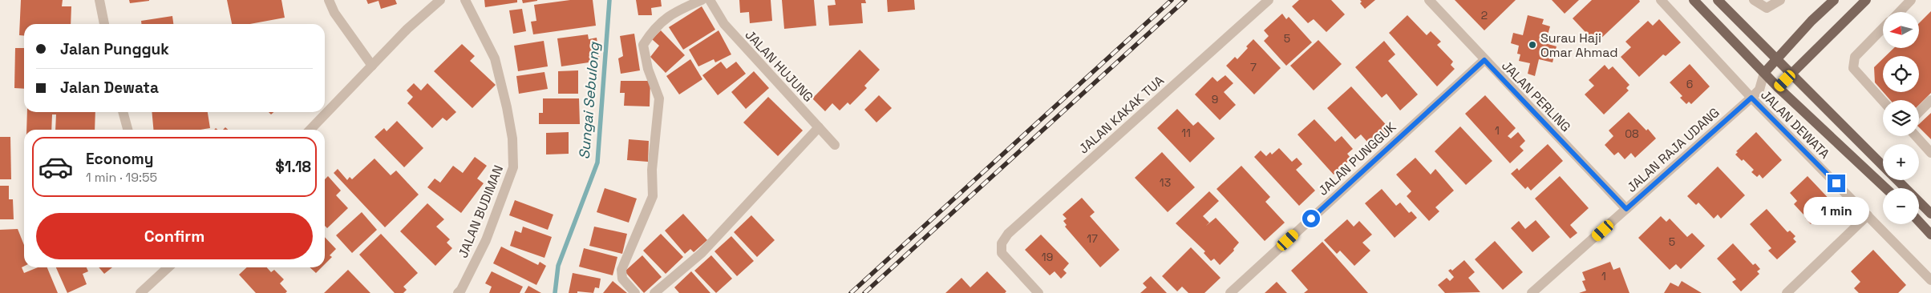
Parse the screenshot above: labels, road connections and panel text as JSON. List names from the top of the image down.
{
  "streets": {
    "street": [
      "JALAN HUJUNG",
      "JALAN PERLING",
      "JALAN KAKAK TUA",
      "JALAN DEWATA",
      "JALAN RAJA UDANG",
      "JALAN PUNGGUK",
      "JALAN BUDIMAN"
    ]
  },
  "crossings": [
    ["JALAN PERLING", "JALAN RAJA UDANG"],
    ["JALAN PERLING", "JALAN PUNGGUK"],
    ["JALAN DEWATA", "JALAN RAJA UDANG"]
  ],
  "water": ["Sungai Sebulong"],
  "places": ["Surau Haji Omar Ahmad"],
  "house_numbers": [
    "2",
    "5",
    "7",
    "6",
    "9",
    "1",
    "11",
    "08",
    "13",
    "17",
    "5",
    "19",
    "1"
  ],
  "north": "left",
  "page": {
    "map_buttons": ["+", "−"],
    "banner": ["Jalan Pungguk", "Jalan Dewata"],
    "list": [
      {
        "name": "Economy",
        "note": "1 min · 19:55",
        "value": "$1.18"
      }
    ],
    "bubble": "1 min",
    "buttons": "Confirm"
  }
}
